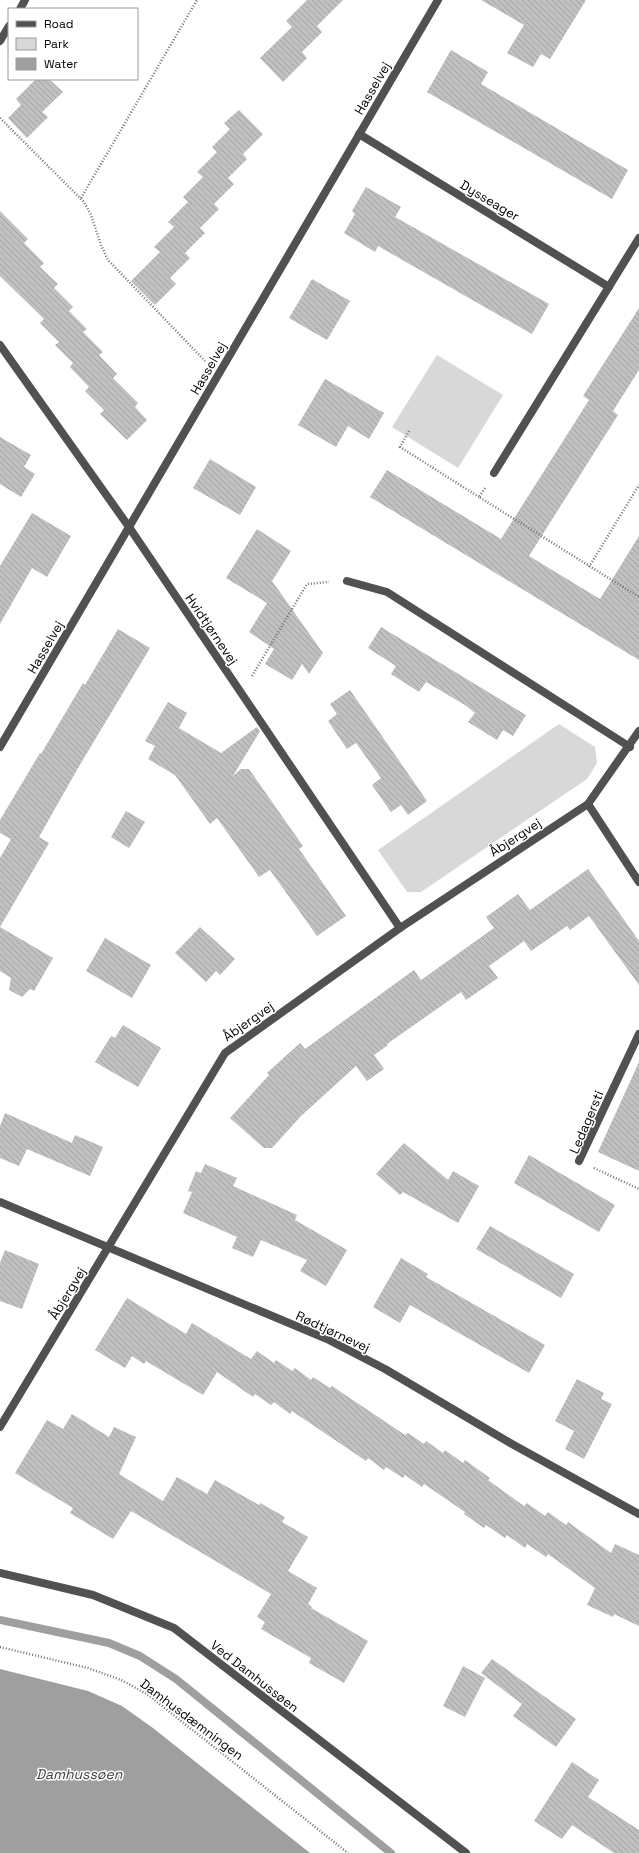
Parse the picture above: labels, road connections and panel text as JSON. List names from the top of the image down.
{
  "streets": {
    "street": [
      "Hasselvej",
      "Dysseager",
      "Hvidtjørnevej",
      "Åbjergvej",
      "Ledagersti",
      "Rødtjørnevej",
      "Ved Damhussøen"
    ],
    "path": ["Damhusdæmningen"]
  },
  "crossings": [
    ["Hasselvej", "Dysseager"],
    ["Hasselvej", "Hvidtjørnevej"],
    ["Hvidtjørnevej", "Åbjergvej"],
    ["Åbjergvej", "Rødtjørnevej"]
  ],
  "water": ["Damhussøen"],
  "legend": ["Road", "Park", "Water"]
}
